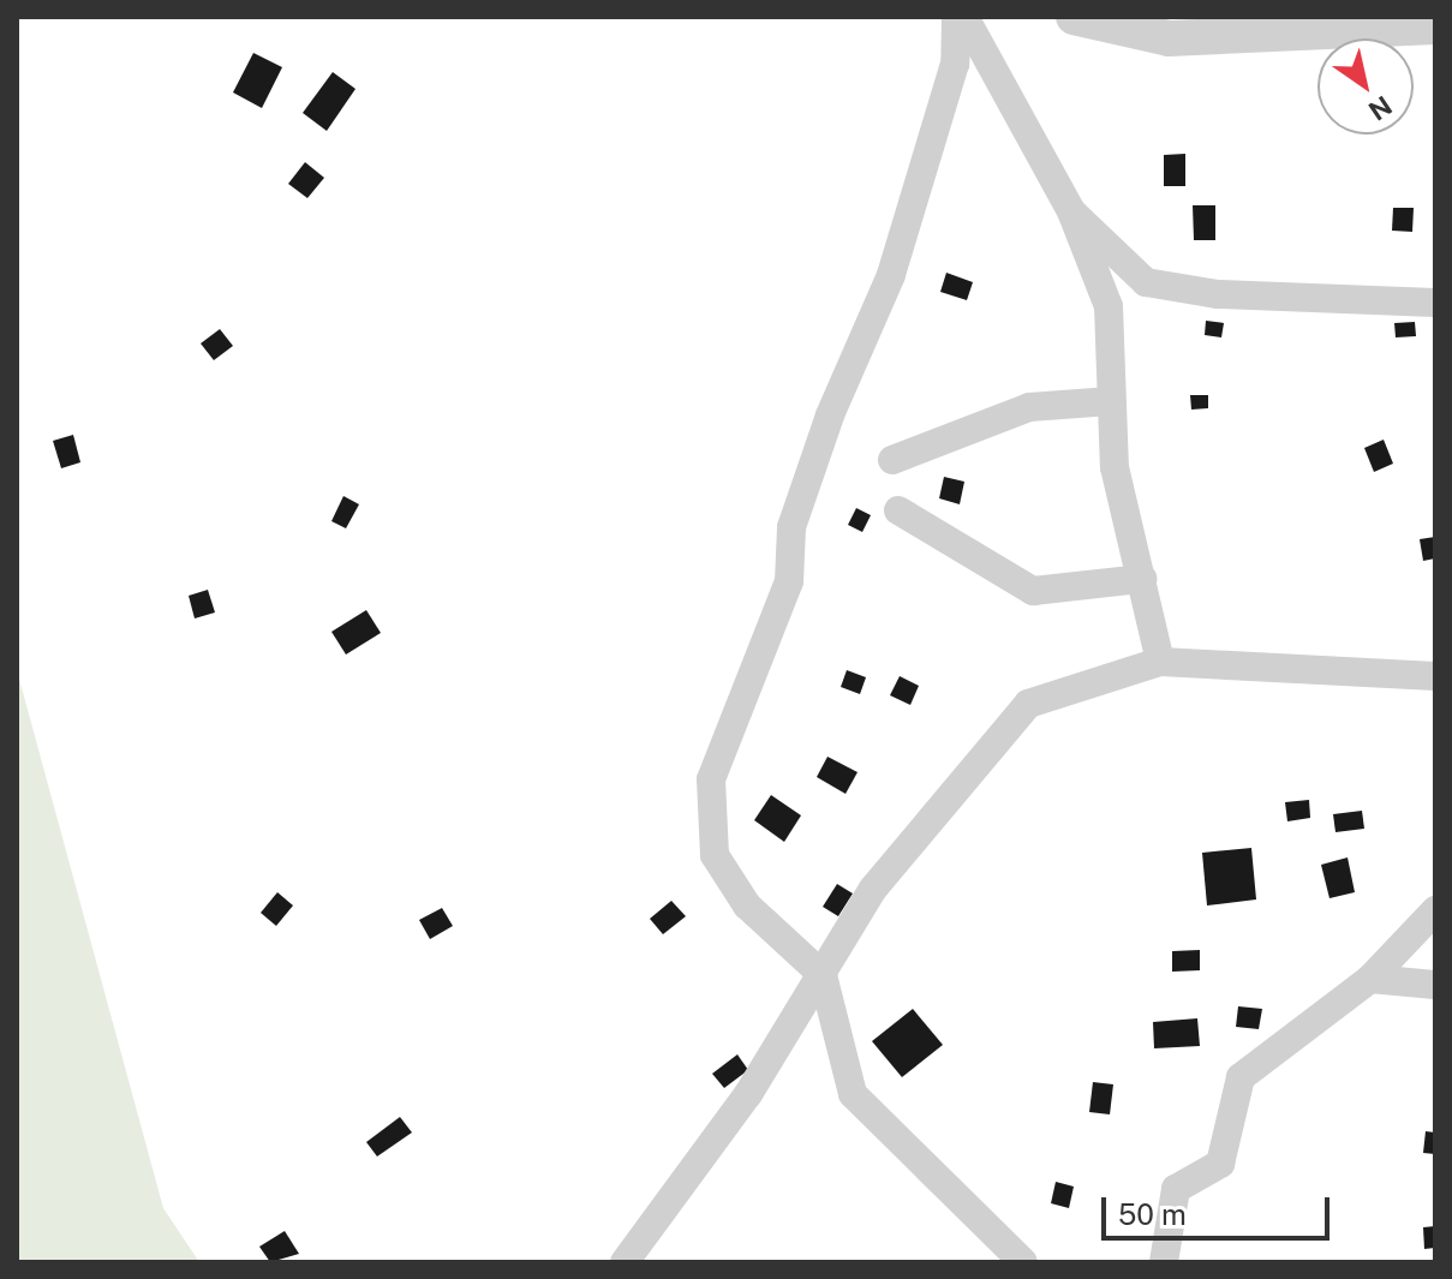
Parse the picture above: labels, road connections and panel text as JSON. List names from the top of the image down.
{
  "scale_bar": "50 m",
  "north": "bottom right"
}
